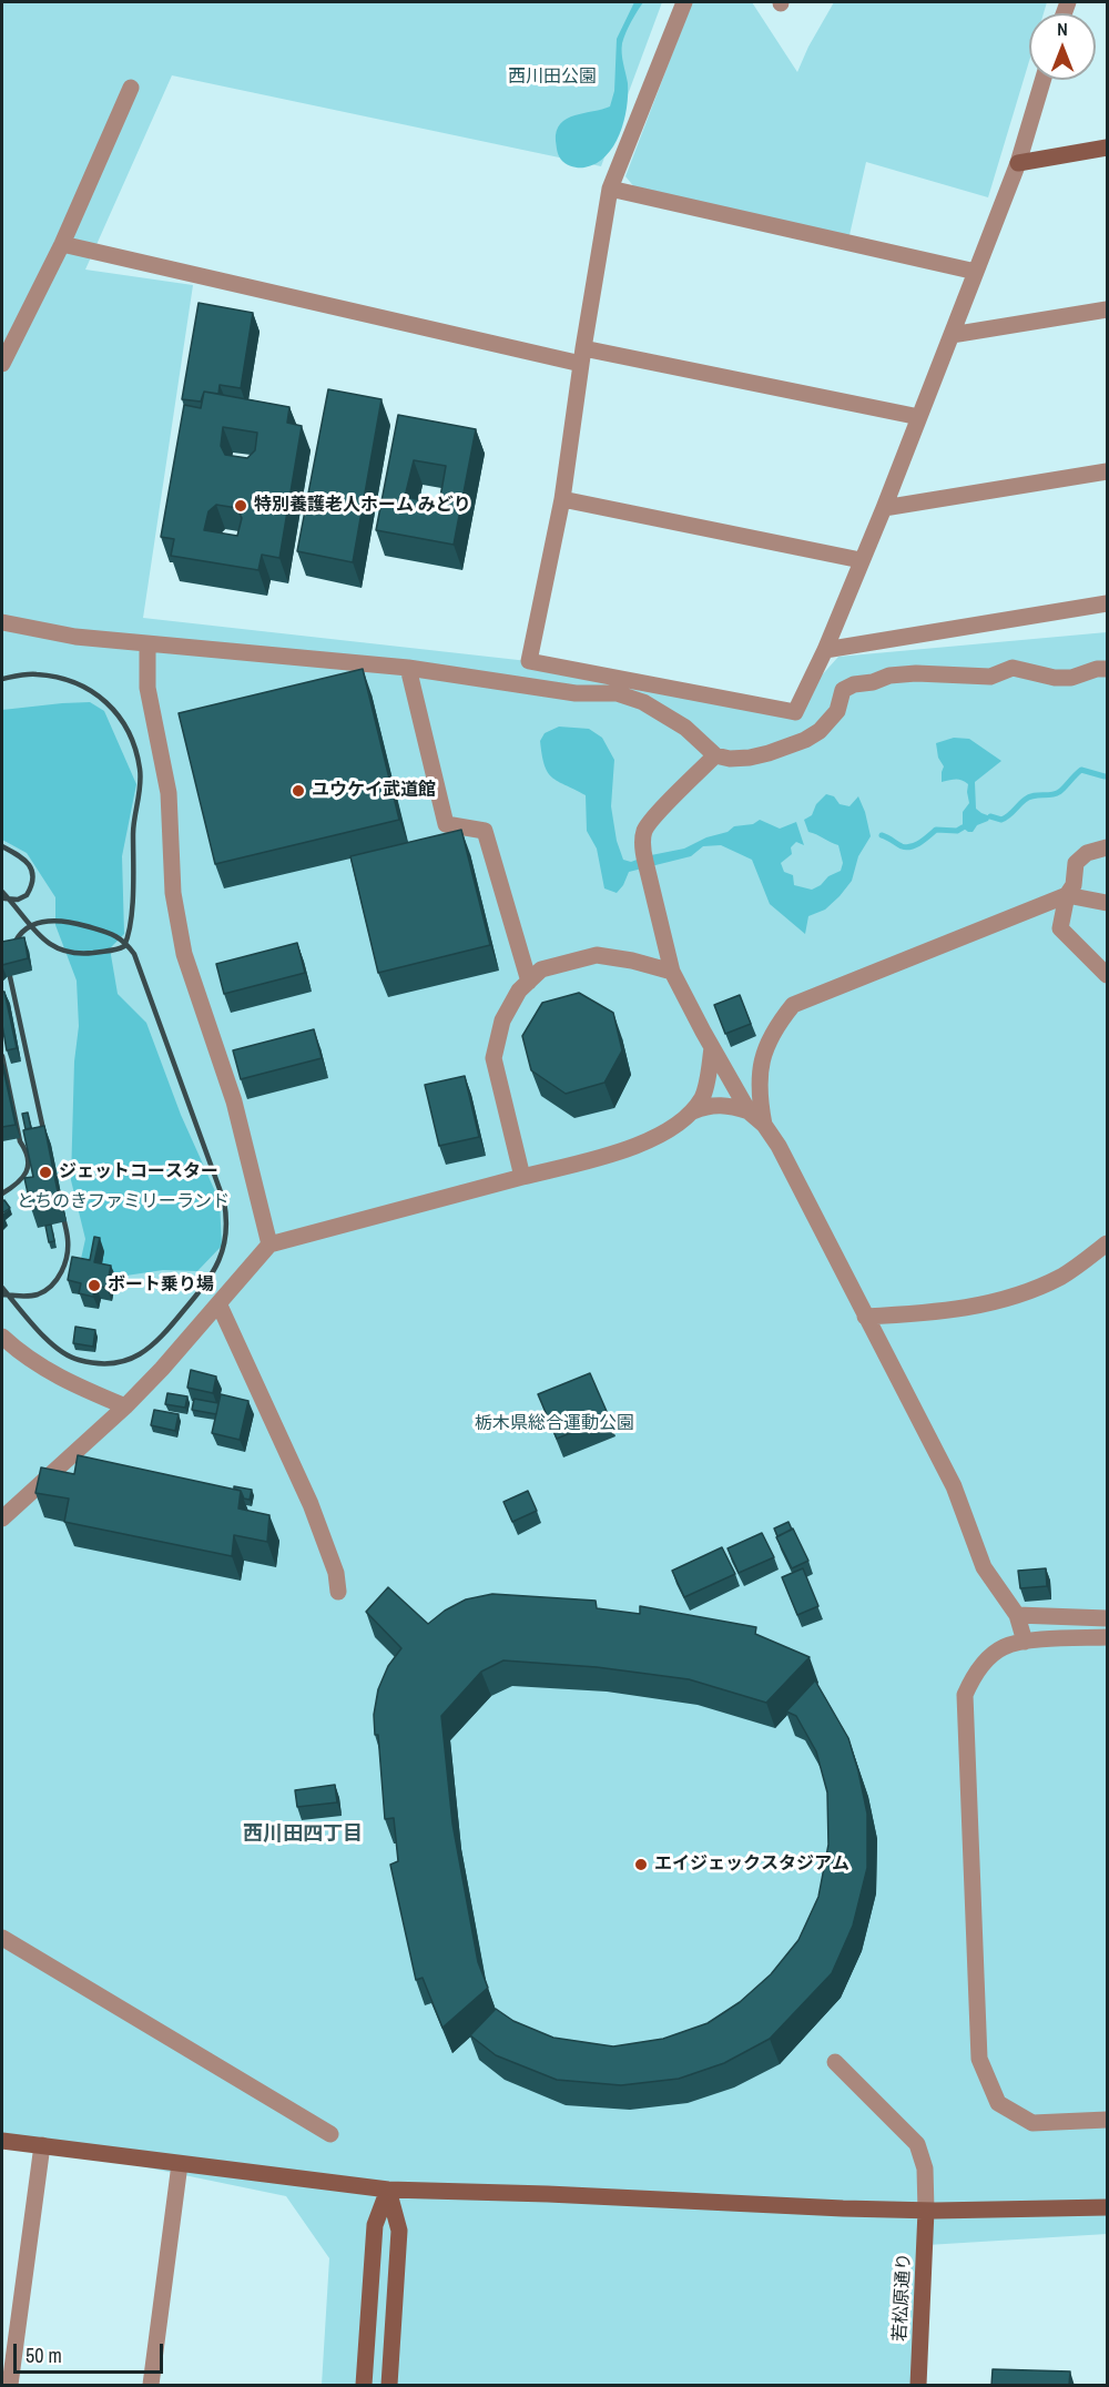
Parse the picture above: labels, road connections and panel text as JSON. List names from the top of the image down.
{
  "streets": {
    "street": ["若松原通り"]
  },
  "districts": ["西川田四丁目"],
  "parks": ["西川田公園", "とちのきファミリーランド", "栃木県総合運動公園"],
  "places": [
    "特別養護老人ホーム みどり",
    "ユウケイ武道館",
    "ジェットコースター",
    "ボート乗り場",
    "エイジェックスタジアム"
  ],
  "scale_bar": "50 m",
  "north": "top"
}
